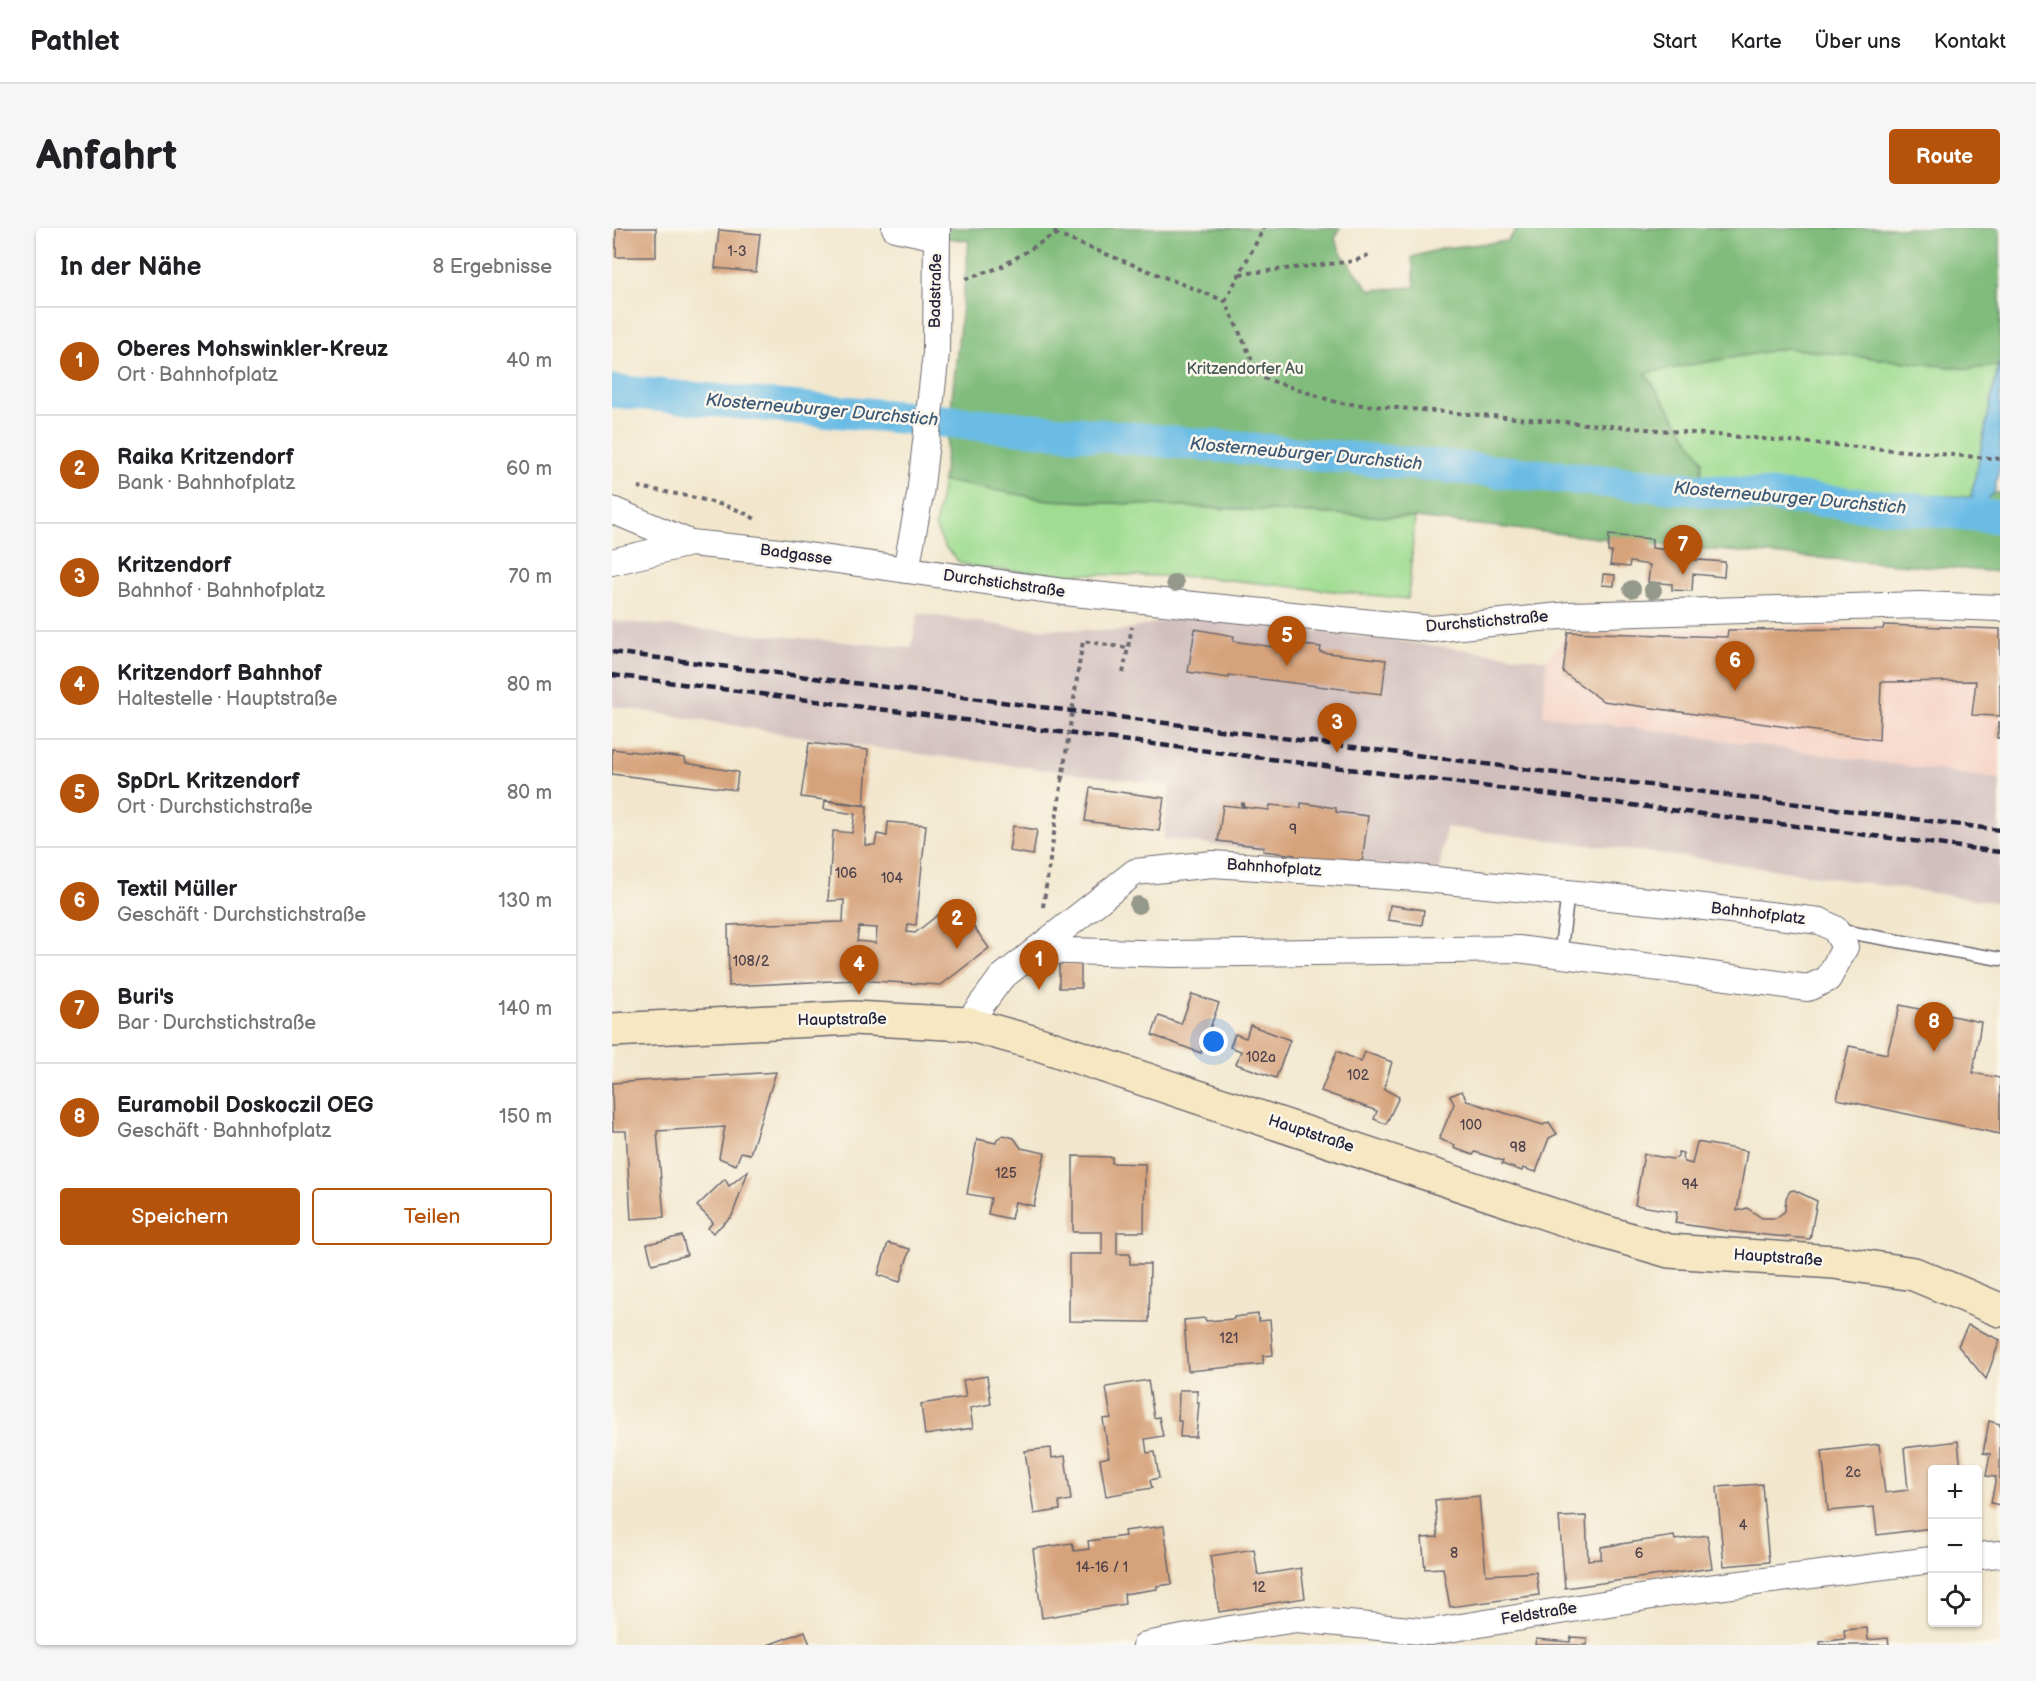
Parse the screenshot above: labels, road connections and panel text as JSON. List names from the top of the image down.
{
  "streets": {
    "main road": ["Hauptstraße"],
    "street": [
      "Badstraße",
      "Badgasse",
      "Durchstichstraße",
      "Bahnhofplatz",
      "Feldstraße"
    ]
  },
  "crossings": [
    ["Badstraße", "Badgasse"],
    ["Badstraße", "Durchstichstraße"],
    ["Badgasse", "Durchstichstraße"],
    ["Bahnhofplatz", "Hauptstraße"]
  ],
  "water": ["Klosterneuburger Durchstich"],
  "parks": ["Kritzendorfer Au"],
  "house_numbers": [
    "1-3",
    "9",
    "106",
    "104",
    "108/2",
    "102a",
    "102",
    "100",
    "98",
    "125",
    "94",
    "121",
    "2c",
    "4",
    "8",
    "6",
    "14-16 / 1",
    "12"
  ],
  "page": {
    "header": "Pathlet",
    "nav": [
      "Start",
      "Karte",
      "Über uns",
      "Kontakt"
    ],
    "buttons": [
      "Route",
      ["Speichern", "Teilen"]
    ],
    "title": "Anfahrt",
    "heading": ["In der Nähe", "8 Ergebnisse"],
    "list": [
      {
        "mark": "1",
        "name": "Oberes Mohswinkler-Kreuz",
        "note": "Ort · Bahnhofplatz",
        "value": "40 m"
      },
      {
        "mark": "2",
        "name": "Raika Kritzendorf",
        "note": "Bank · Bahnhofplatz",
        "value": "60 m"
      },
      {
        "mark": "3",
        "name": "Kritzendorf",
        "note": "Bahnhof · Bahnhofplatz",
        "value": "70 m"
      },
      {
        "mark": "4",
        "name": "Kritzendorf Bahnhof",
        "note": "Haltestelle · Hauptstraße",
        "value": "80 m"
      },
      {
        "mark": "5",
        "name": "SpDrL Kritzendorf",
        "note": "Ort · Durchstichstraße",
        "value": "80 m"
      },
      {
        "mark": "6",
        "name": "Textil Müller",
        "note": "Geschäft · Durchstichstraße",
        "value": "130 m"
      },
      {
        "mark": "7",
        "name": "Buri's",
        "note": "Bar · Durchstichstraße",
        "value": "140 m"
      },
      {
        "mark": "8",
        "name": "Euramobil Doskoczil OEG",
        "note": "Geschäft · Bahnhofplatz",
        "value": "150 m"
      }
    ],
    "pins": [
      "7",
      "5",
      "6",
      "3",
      "2",
      "1",
      "4",
      "8"
    ],
    "map_buttons": ["+", "−"]
  }
}
